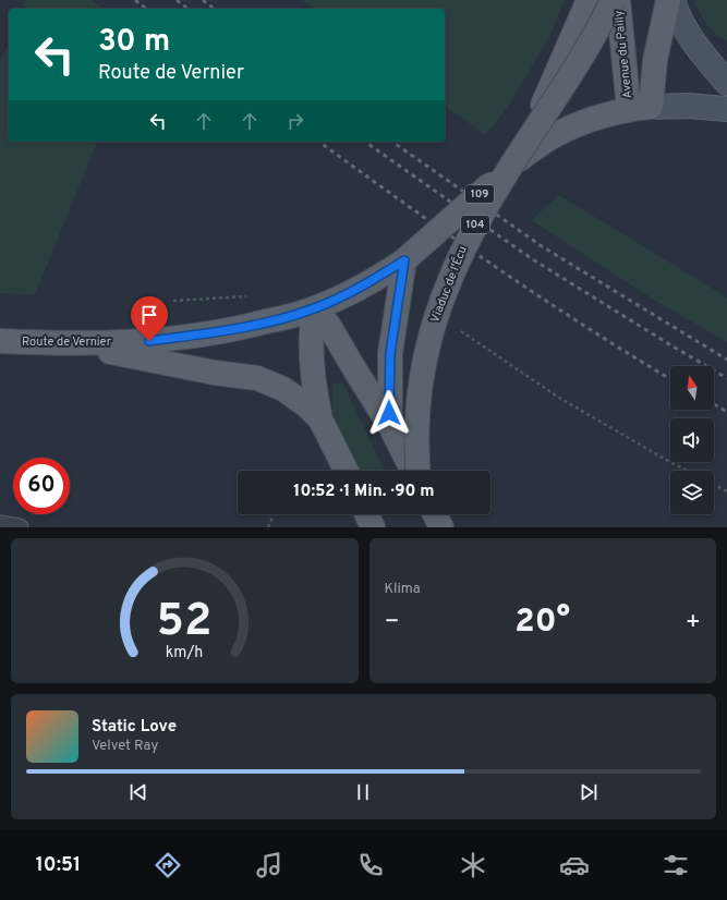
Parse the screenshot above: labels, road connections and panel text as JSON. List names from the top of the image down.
{
  "streets": {
    "main road": [
      "Avenue du Pailly",
      "109",
      "104",
      "Viaduc de l'Écu",
      "Route de Vernier"
    ]
  },
  "crossings": [
    ["Avenue du Pailly", "109"],
    ["109", "104"],
    ["109", "Route de Vernier"],
    ["104", "Route de Vernier"]
  ],
  "north": "top",
  "page": {
    "turn": ["30 m", "Route de Vernier"],
    "limit": "60",
    "trip": "10:52 · 1 Min. · 90 m",
    "tile": "Klima",
    "heat": ["−", "20°", "+"],
    "song": ["Static Love", "Velvet Ray"],
    "tabs": "10:51",
    "gauge": ["52", "km/h"]
  }
}
